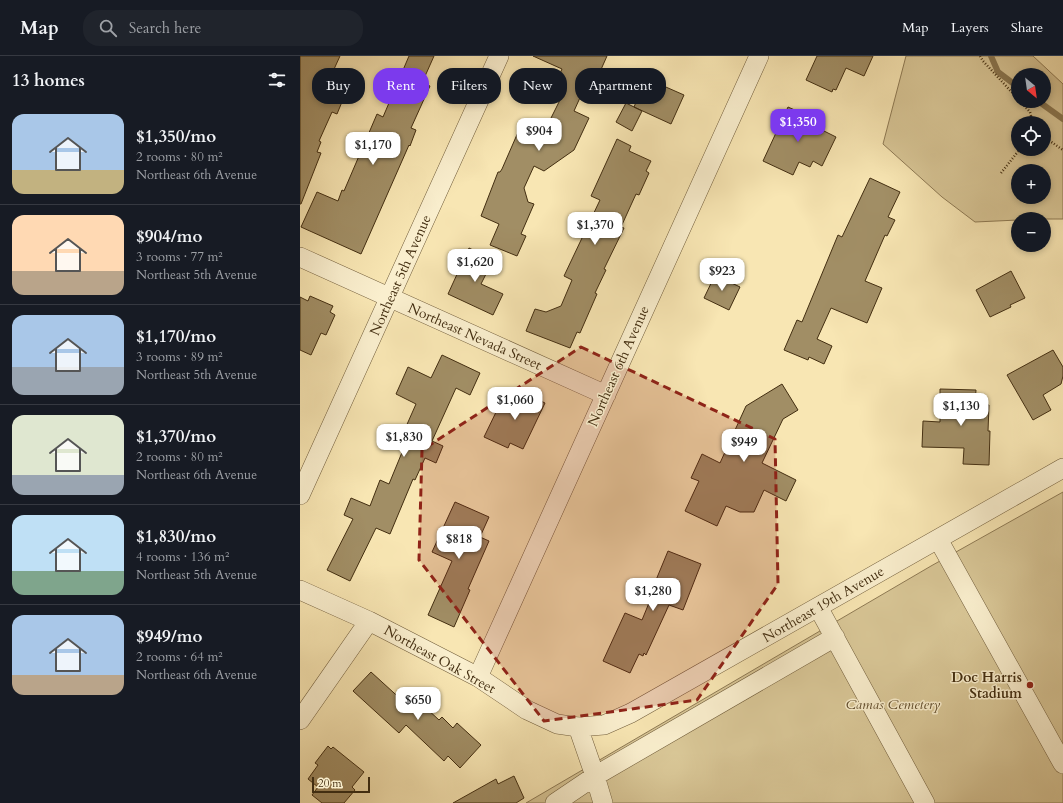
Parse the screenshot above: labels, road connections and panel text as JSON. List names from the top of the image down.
{
  "streets": {
    "street": [
      "Northeast 5th Avenue",
      "Northeast Nevada Street",
      "Northeast 6th Avenue",
      "Northeast 19th Avenue",
      "Northeast Oak Street"
    ]
  },
  "crossings": [
    ["Northeast 5th Avenue", "Northeast Nevada Street"],
    ["Northeast Nevada Street", "Northeast 6th Avenue"],
    ["Northeast 6th Avenue", "Northeast Oak Street"],
    ["Northeast 19th Avenue", "Northeast Oak Street"]
  ],
  "parks": ["Camas Cemetery"],
  "places": ["Doc Harris Stadium"],
  "scale_bar": "20 m",
  "north": "bottom right",
  "page": {
    "header": "Map",
    "search": "Search here",
    "nav": ["Map", "Layers", "Share"],
    "heading": "13 homes",
    "map_buttons": ["+", "−"],
    "chip": [
      "Buy",
      "Rent",
      "Filters",
      "New",
      "Apartment"
    ],
    "list": [
      {
        "name": "$1,350/mo",
        "note": "2 rooms · 80 m² · Northeast 6th Avenue"
      },
      {
        "name": "$904/mo",
        "note": "3 rooms · 77 m² · Northeast 5th Avenue"
      },
      {
        "name": "$1,170/mo",
        "note": "3 rooms · 89 m² · Northeast 5th Avenue"
      },
      {
        "name": "$1,370/mo",
        "note": "2 rooms · 80 m² · Northeast 6th Avenue"
      },
      {
        "name": "$1,830/mo",
        "note": "4 rooms · 136 m² · Northeast 5th Avenue"
      },
      {
        "name": "$949/mo",
        "note": "2 rooms · 64 m² · Northeast 6th Avenue"
      }
    ],
    "price": [
      "$1,350",
      "$904",
      "$1,170",
      "$1,370",
      "$1,620",
      "$923",
      "$1,060",
      "$1,130",
      "$1,830",
      "$949",
      "$818",
      "$1,280",
      "$650"
    ],
    "scale": "20 m"
  }
}
